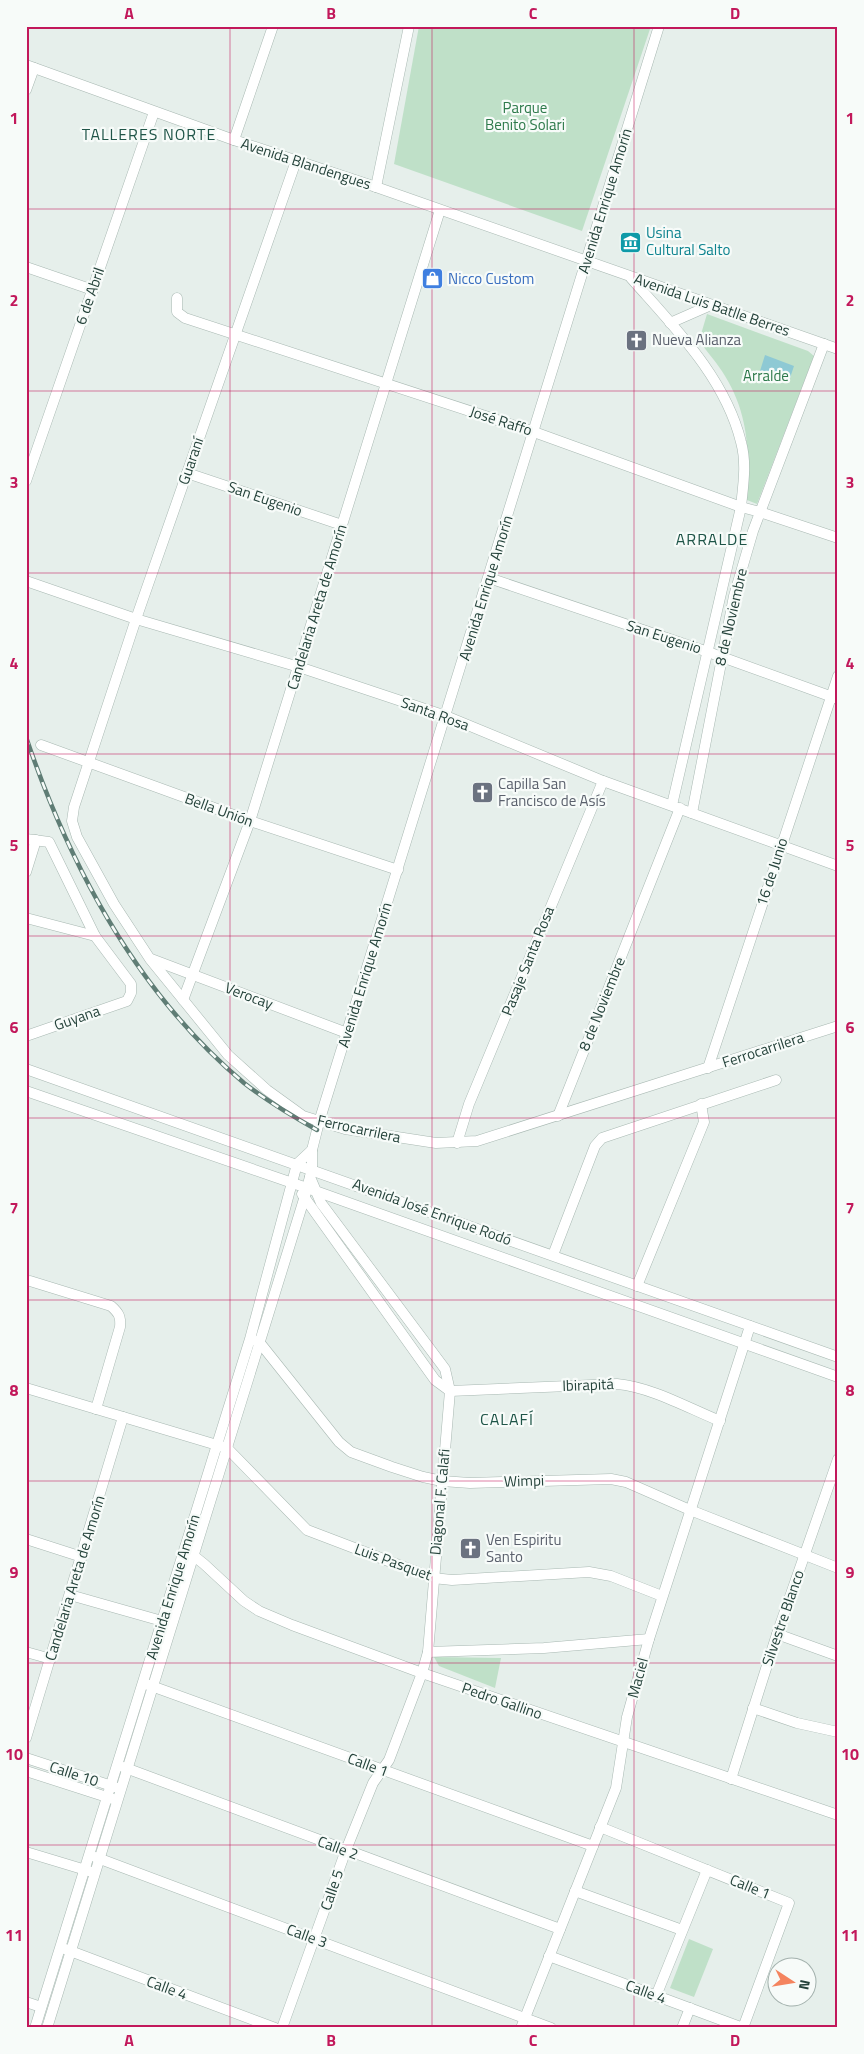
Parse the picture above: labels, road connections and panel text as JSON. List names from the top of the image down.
{
  "streets": {
    "street": [
      "Avenida Blandengues",
      "Avenida Enrique Amorín",
      "6 de Abril",
      "Avenida Luis Batlle Berres",
      "José Raffo",
      "Guaraní",
      "San Eugenio",
      "Candelaria Areta de Amorín",
      "8 de Noviembre",
      "Santa Rosa",
      "Bella Unión",
      "16 de Junio",
      "Pasaje Santa Rosa",
      "Verocay",
      "Guyana",
      "Ferrocarrilera",
      "Avenida José Enrique Rodó",
      "Ibirapitá",
      "Wimpi",
      "Diagonal F. Calafi",
      "Luis Pasquet",
      "Silvestre Blanco",
      "Maciel",
      "Pedro Gallino",
      "Calle 1",
      "Calle 10",
      "Calle 2",
      "Calle 5",
      "Calle 3",
      "Calle 4"
    ]
  },
  "crossings": [
    ["Avenida Blandengues", "Avenida Enrique Amorín"],
    ["Avenida Blandengues", "6 de Abril"],
    ["Avenida Blandengues", "Avenida Luis Batlle Berres"],
    ["Avenida Blandengues", "Guaraní"],
    ["Avenida Blandengues", "Candelaria Areta de Amorín"],
    ["Avenida Enrique Amorín", "Avenida Luis Batlle Berres"],
    ["Avenida Enrique Amorín", "José Raffo"],
    ["Avenida Enrique Amorín", "San Eugenio"],
    ["Avenida Enrique Amorín", "Santa Rosa"],
    ["Avenida Enrique Amorín", "Bella Unión"],
    ["Avenida Enrique Amorín", "Verocay"],
    ["Avenida Enrique Amorín", "Ferrocarrilera"],
    ["Avenida Enrique Amorín", "Avenida José Enrique Rodó"],
    ["Avenida Enrique Amorín", "Wimpi"],
    ["Avenida Enrique Amorín", "Diagonal F. Calafi"],
    ["Avenida Enrique Amorín", "Luis Pasquet"],
    ["Avenida Enrique Amorín", "Pedro Gallino"],
    ["Avenida Enrique Amorín", "Calle 1"],
    ["Avenida Enrique Amorín", "Calle 10"],
    ["Avenida Enrique Amorín", "Calle 2"],
    ["Avenida Enrique Amorín", "Calle 3"],
    ["Avenida Enrique Amorín", "Calle 4"],
    ["Avenida Luis Batlle Berres", "8 de Noviembre"],
    ["José Raffo", "Guaraní"],
    ["José Raffo", "Candelaria Areta de Amorín"],
    ["José Raffo", "8 de Noviembre"],
    ["Guaraní", "San Eugenio"],
    ["Guaraní", "Santa Rosa"],
    ["Guaraní", "Bella Unión"],
    ["Guaraní", "Ferrocarrilera"],
    ["San Eugenio", "Candelaria Areta de Amorín"],
    ["San Eugenio", "8 de Noviembre"],
    ["San Eugenio", "16 de Junio"],
    ["Candelaria Areta de Amorín", "Santa Rosa"],
    ["Candelaria Areta de Amorín", "Bella Unión"],
    ["Candelaria Areta de Amorín", "Verocay"],
    ["Candelaria Areta de Amorín", "Ferrocarrilera"],
    ["8 de Noviembre", "Santa Rosa"],
    ["8 de Noviembre", "Ferrocarrilera"],
    ["Santa Rosa", "16 de Junio"],
    ["Santa Rosa", "Pasaje Santa Rosa"],
    ["Bella Unión", "Ferrocarrilera"],
    ["16 de Junio", "Ferrocarrilera"],
    ["Pasaje Santa Rosa", "Ferrocarrilera"],
    ["Verocay", "Ferrocarrilera"],
    ["Avenida José Enrique Rodó", "Diagonal F. Calafi"],
    ["Avenida José Enrique Rodó", "Maciel"],
    ["Ibirapitá", "Diagonal F. Calafi"],
    ["Ibirapitá", "Maciel"],
    ["Wimpi", "Diagonal F. Calafi"],
    ["Wimpi", "Silvestre Blanco"],
    ["Wimpi", "Maciel"],
    ["Diagonal F. Calafi", "Luis Pasquet"],
    ["Diagonal F. Calafi", "Pedro Gallino"],
    ["Diagonal F. Calafi", "Calle 5"],
    ["Luis Pasquet", "Maciel"],
    ["Silvestre Blanco", "Pedro Gallino"],
    ["Maciel", "Pedro Gallino"],
    ["Maciel", "Calle 1"],
    ["Maciel", "Calle 2"],
    ["Maciel", "Calle 3"],
    ["Maciel", "Calle 4"],
    ["Pedro Gallino", "Calle 5"],
    ["Calle 1", "Calle 5"],
    ["Calle 1", "Calle 4"],
    ["Calle 2", "Calle 5"],
    ["Calle 5", "Calle 3"]
  ],
  "districts": ["TALLERES NORTE", "ARRALDE", "CALAFÍ"],
  "parks": ["Parque Benito Solari", "Arralde"],
  "places": {
    "museum": ["Usina Cultural Salto"],
    "shop": ["Nicco Custom"],
    "church": ["Nueva Alianza", "Capilla San Francisco de Asís", "Ven Espiritu Santo"]
  },
  "north": "right",
  "grid": {
    "columns": [
      "A",
      "B",
      "C",
      "D"
    ],
    "rows": [
      "1",
      "2",
      "3",
      "4",
      "5",
      "6",
      "7",
      "8",
      "9",
      "10",
      "11"
    ]
  }
}
